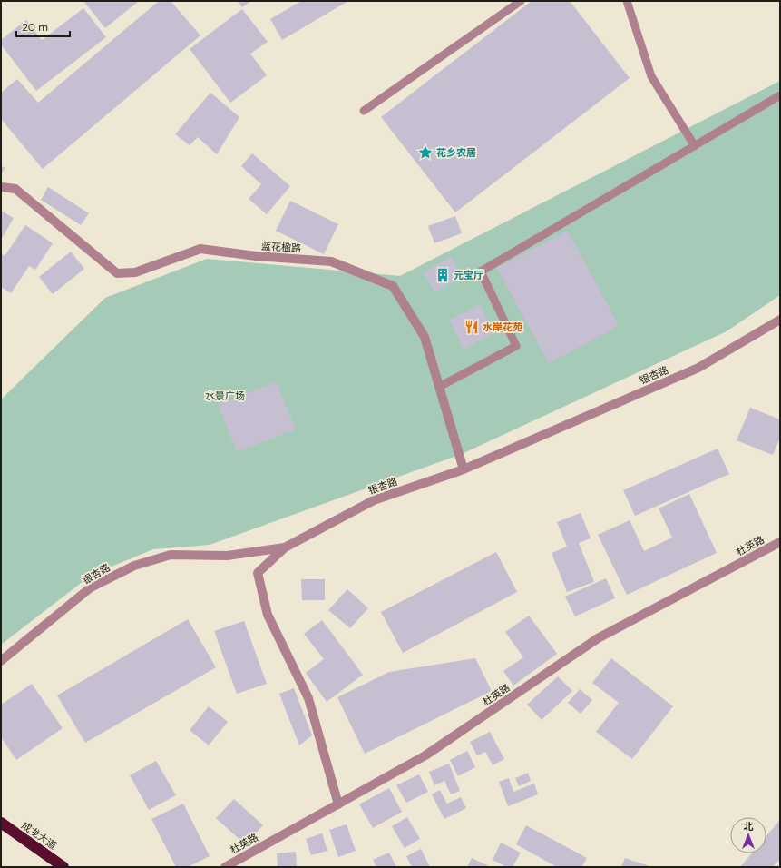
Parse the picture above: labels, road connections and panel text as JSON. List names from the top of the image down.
{
  "streets": {
    "highway": ["成龙大道"],
    "street": ["蓝花楹路", "银杏路", "杜英路"]
  },
  "crossings": [
    ["蓝花楹路", "银杏路"]
  ],
  "parks": ["水景广场"],
  "places": {
    "place": ["花乡农居"],
    "building": ["元宝厅"],
    "restaurant": ["水岸花苑"]
  },
  "scale_bar": "20 m",
  "north": "top"
}
